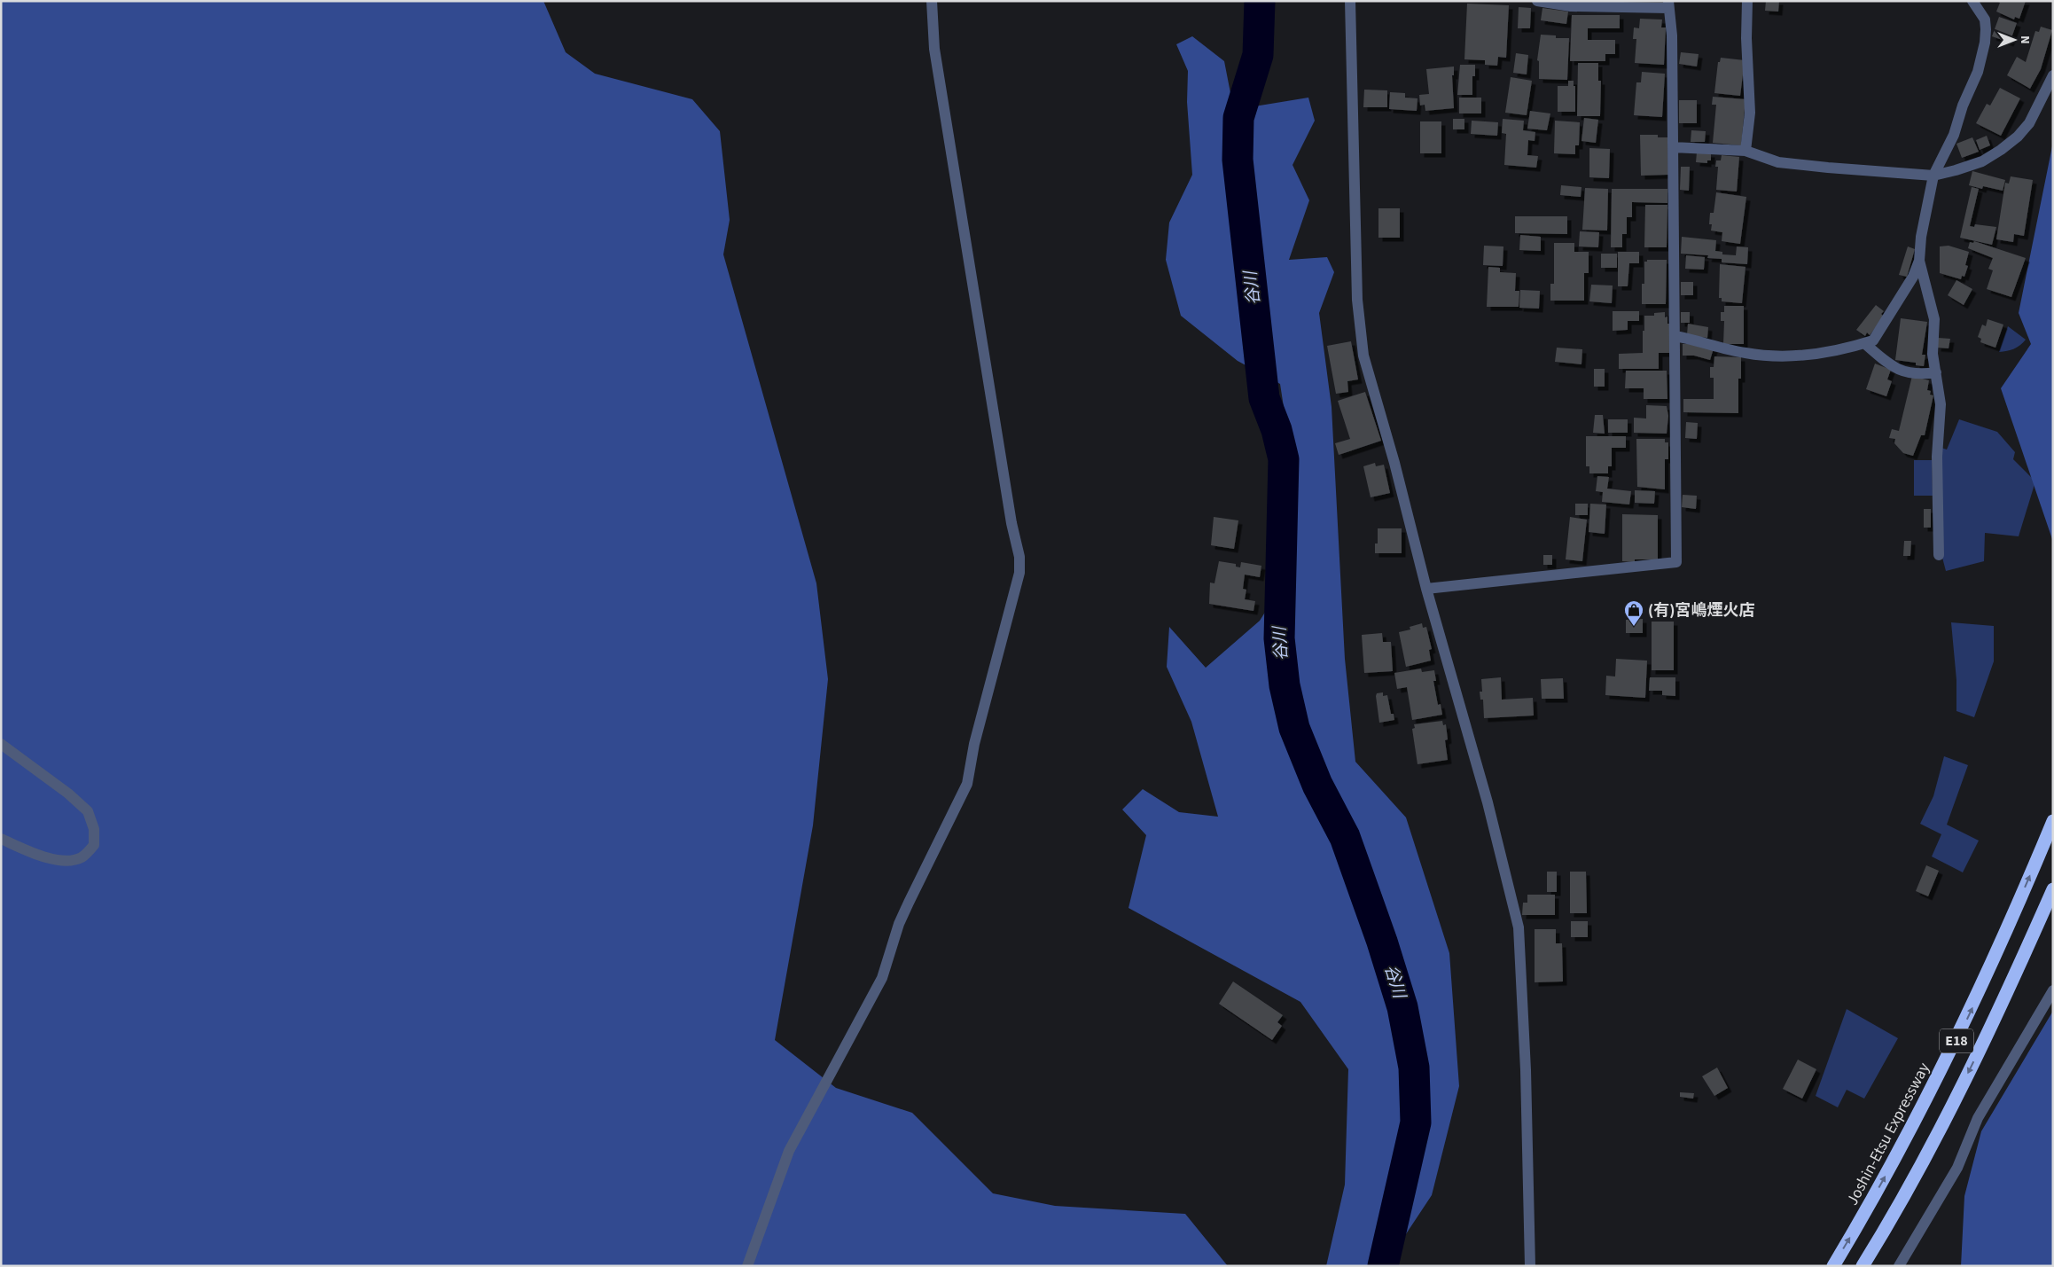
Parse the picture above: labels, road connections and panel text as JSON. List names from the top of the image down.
{
  "streets": {
    "highway": ["E18", "Joshin-Etsu Expressway"]
  },
  "water": ["谷川"],
  "places": {
    "shop": ["(有)宮嶋煙火店"]
  },
  "north": "right"
}
